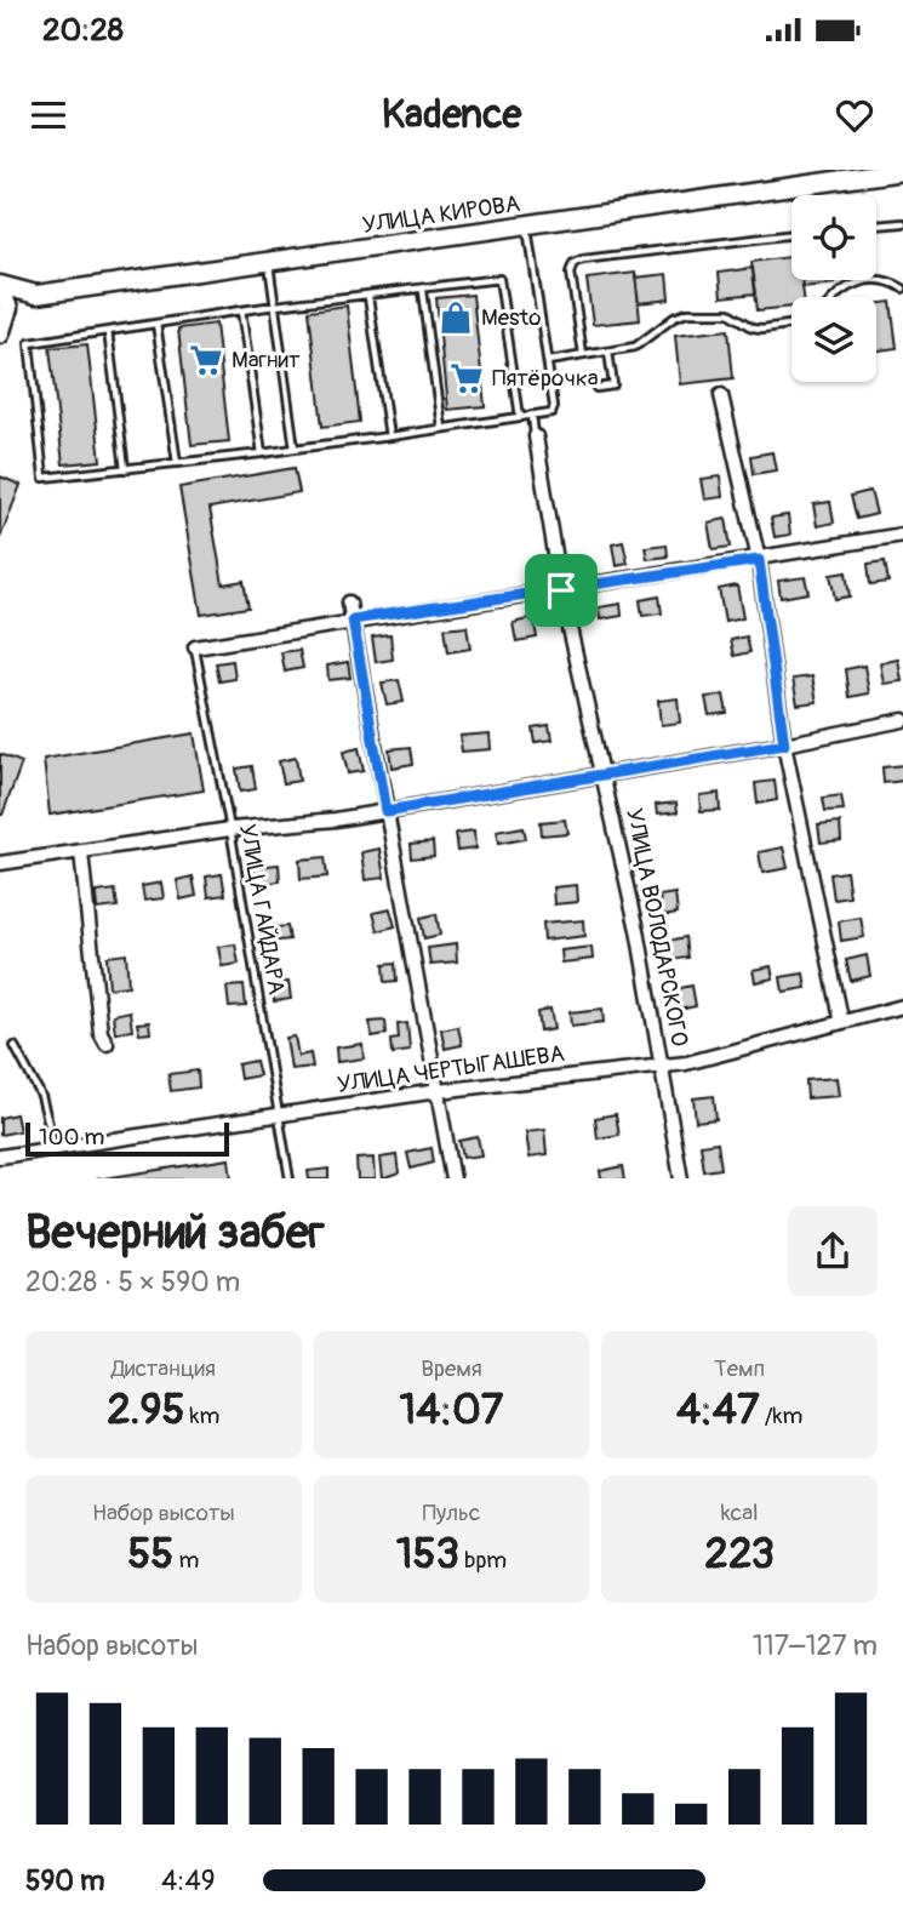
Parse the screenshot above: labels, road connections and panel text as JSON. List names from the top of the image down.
{
  "streets": {
    "main road": ["УЛИЦА КИРОВА"],
    "street": ["УЛИЦА ВОЛОДАРСКОГО", "УЛИЦА ЧЕРТЫГАШЕВА"],
    "lane": ["УЛИЦА ГАЙДАРА"]
  },
  "crossings": [
    ["УЛИЦА ГАЙДАРА", "УЛИЦА ЧЕРТЫГАШЕВА"],
    ["УЛИЦА ВОЛОДАРСКОГО", "УЛИЦА ЧЕРТЫГАШЕВА"]
  ],
  "places": {
    "shop": ["Mesto"],
    "supermarket": ["Магнит", "Пятёрочка"]
  },
  "scale_bar": "100 m",
  "page": {
    "status": "20:28",
    "header": "Kadence",
    "scale": "100 m",
    "heading": ["Вечерний забег", "20:28 · 5 × 590 m"],
    "stats": [
      ["Дистанция", "2.95 km"],
      ["Время", "14:07"],
      ["Темп", "4:47 /km"],
      ["Набор высоты", "55 m"],
      ["Пульс", "153 bpm"],
      ["kcal", "223"]
    ],
    "chart": ["Набор высоты", "117–127 m"],
    "list": [
      {
        "name": "590 m",
        "note": "4:49"
      }
    ]
  }
}
